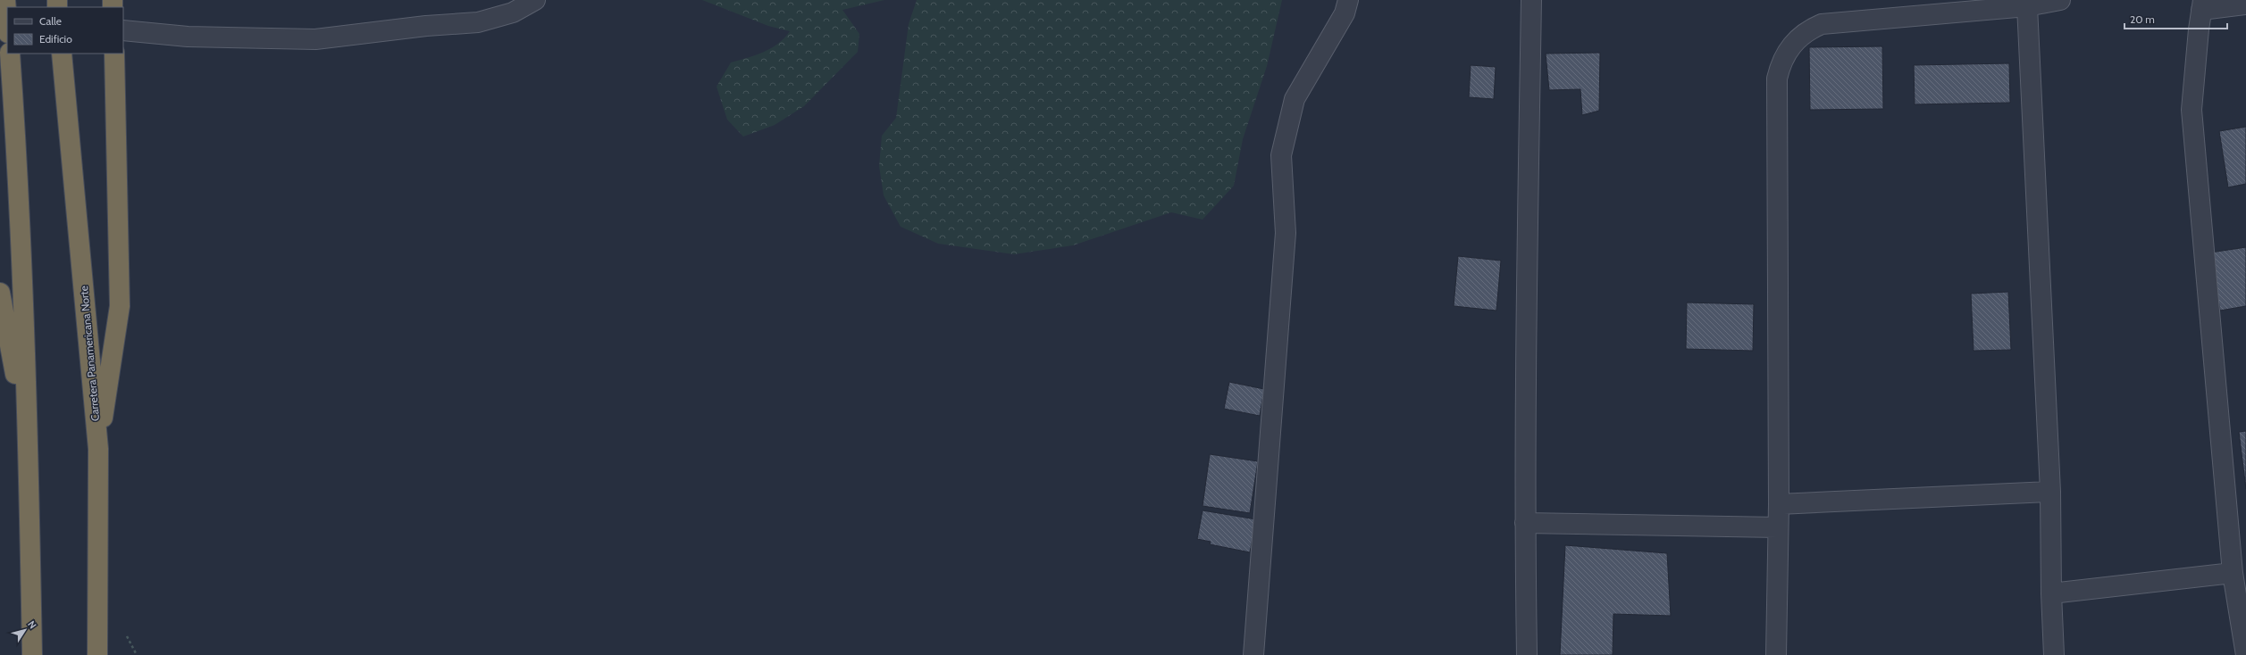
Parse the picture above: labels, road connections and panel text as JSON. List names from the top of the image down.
{
  "streets": {
    "highway": ["Carretera Panamericana Norte"]
  },
  "legend": ["Calle", "Edificio"],
  "scale_bar": "20 m",
  "north": "top right"
}
